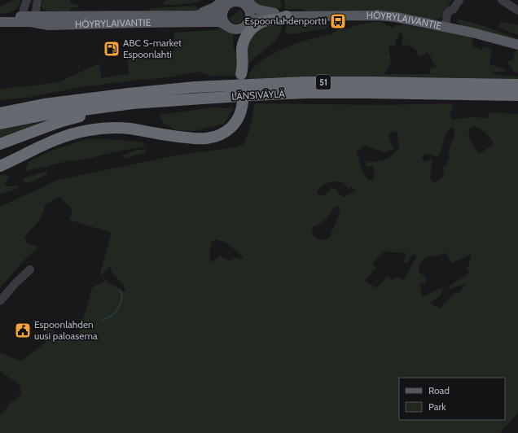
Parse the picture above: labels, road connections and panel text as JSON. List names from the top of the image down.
{
  "streets": {
    "highway": ["51", "LÄNSIVÄYLÄ"],
    "main road": ["HÖYRYLAIVANTIE"]
  },
  "places": {
    "bus stop": ["Espoonlahdenportti"],
    "fuel station": ["ABC S-market Espoonlahti"],
    "public building": ["Espoonlahden uusi paloasema"]
  },
  "legend": ["Road", "Park"]
}
